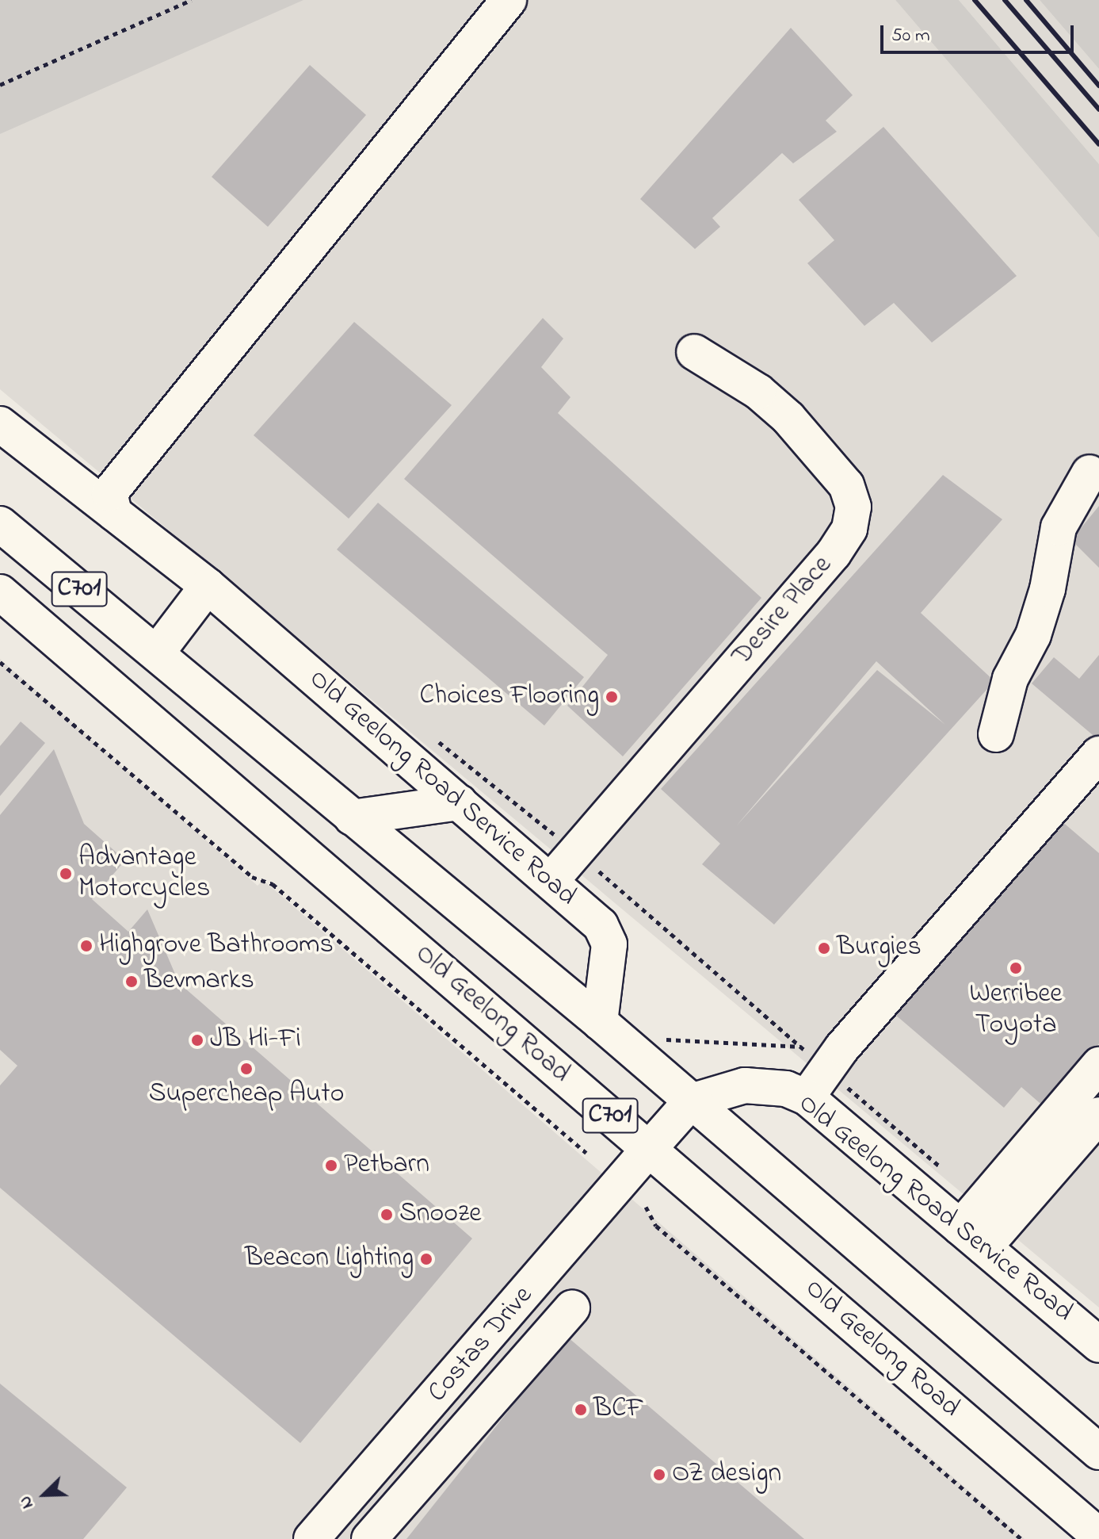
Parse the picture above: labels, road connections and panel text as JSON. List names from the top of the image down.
{
  "streets": {
    "main road": [
      "C701",
      "Desire Place",
      "Old Geelong Road Service Road",
      "Old Geelong Road",
      "Costas Drive"
    ]
  },
  "crossings": [
    ["C701", "Old Geelong Road Service Road"],
    ["C701", "Costas Drive"],
    ["Desire Place", "Old Geelong Road Service Road"],
    ["Old Geelong Road Service Road", "Costas Drive"],
    ["Old Geelong Road", "Costas Drive"]
  ],
  "places": [
    "Choices Flooring",
    "Advantage Motorcycles",
    "Highgrove Bathrooms",
    "Burgies",
    "Werribee Toyota",
    "Bevmarks",
    "JB Hi-Fi",
    "Supercheap Auto",
    "Petbarn",
    "Snooze",
    "Beacon Lighting",
    "BCF",
    "OZ design"
  ],
  "scale_bar": "50 m",
  "north": "bottom left"
}
